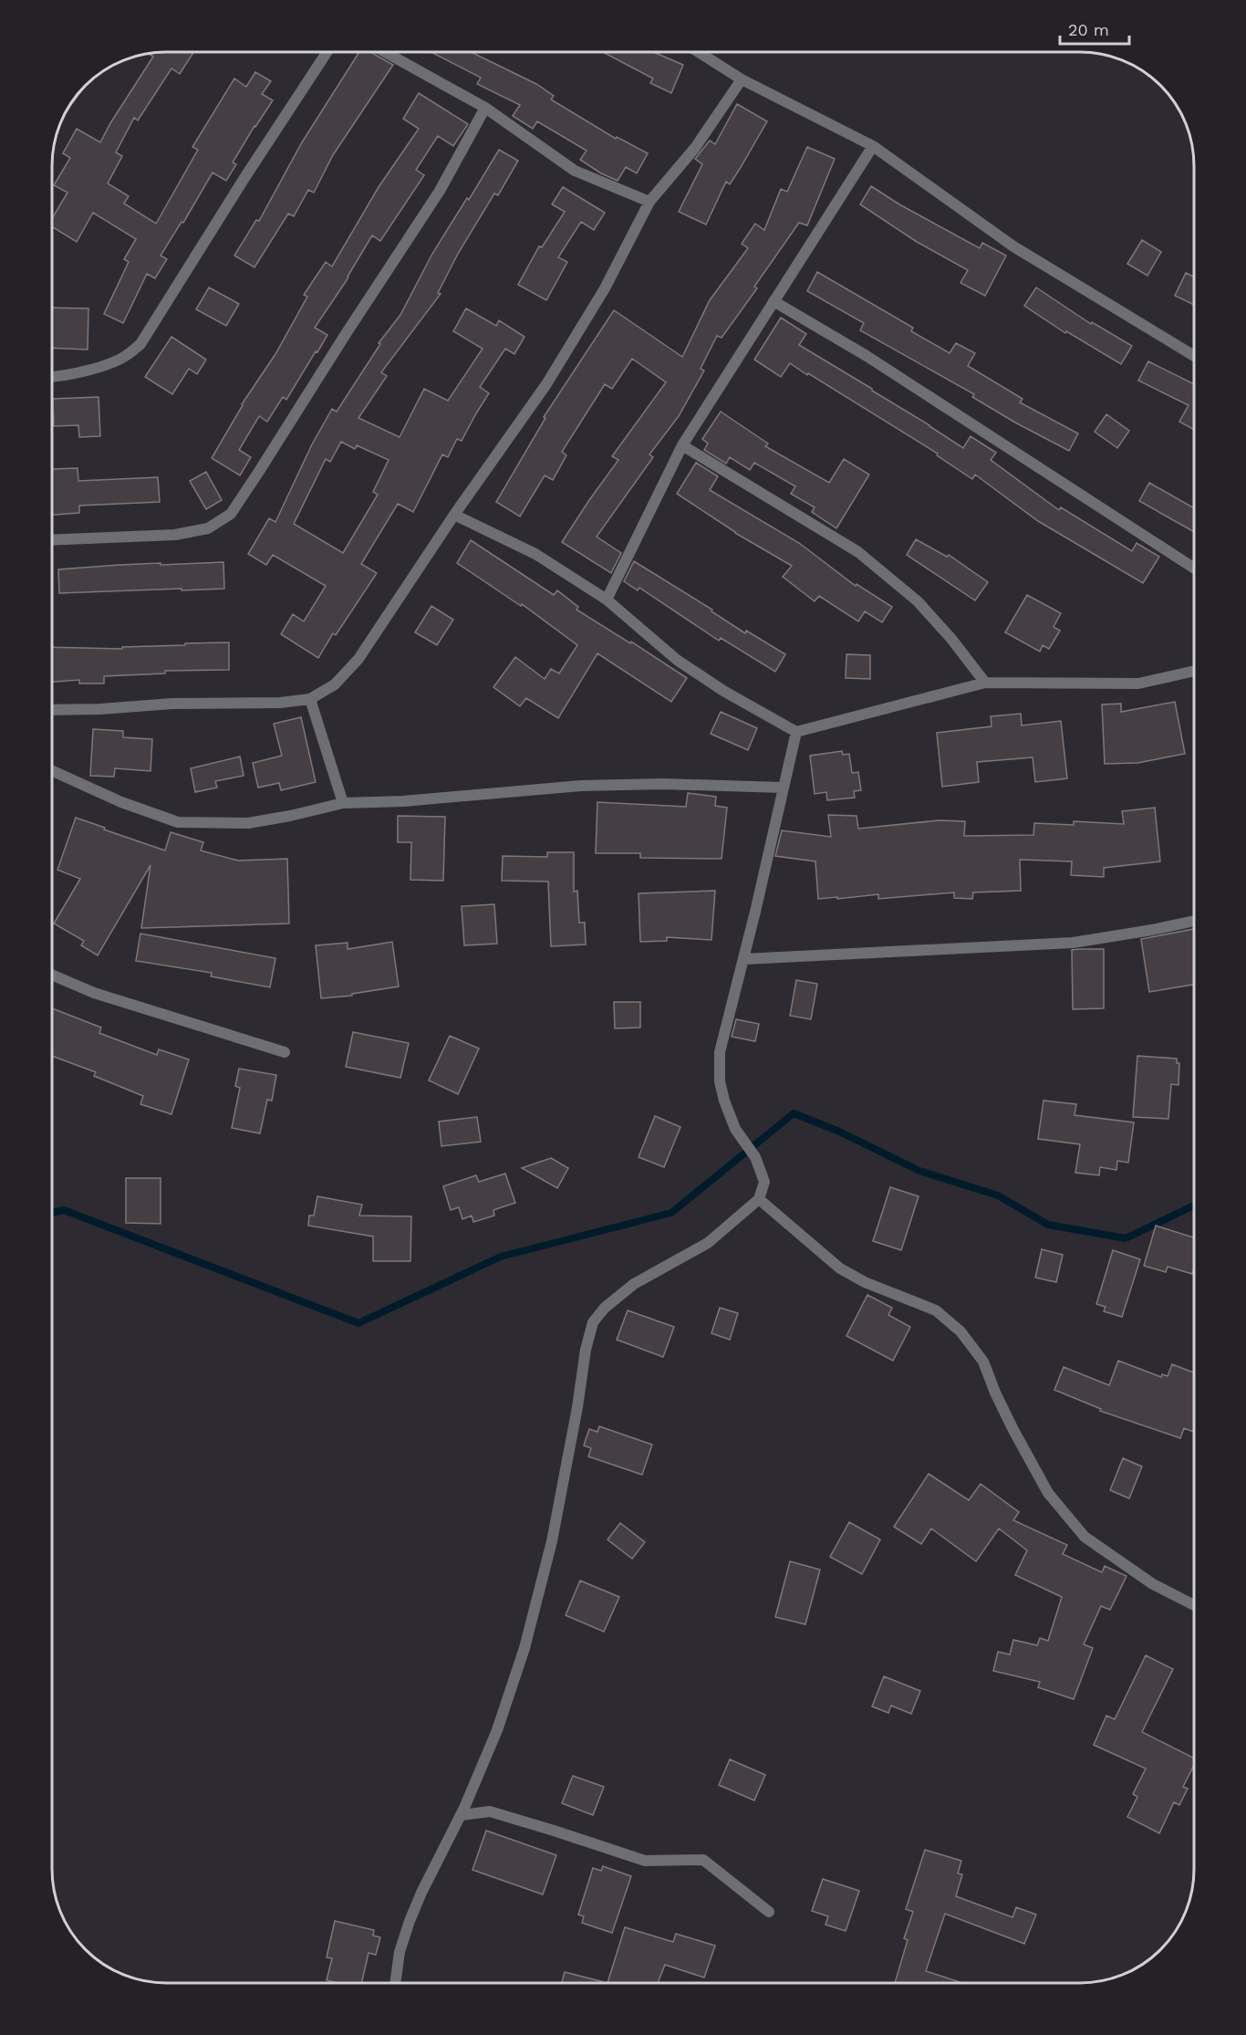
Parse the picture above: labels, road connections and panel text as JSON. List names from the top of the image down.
{
  "scale_bar": "20 m"
}
